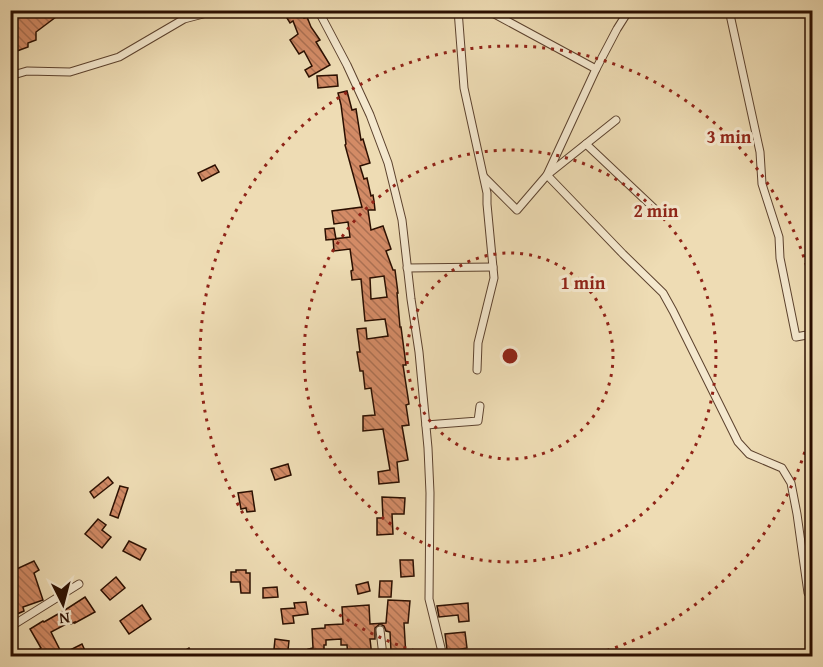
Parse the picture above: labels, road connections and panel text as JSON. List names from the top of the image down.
{
  "north": "bottom",
  "rings": ["3 min", "2 min", "1 min"]
}
